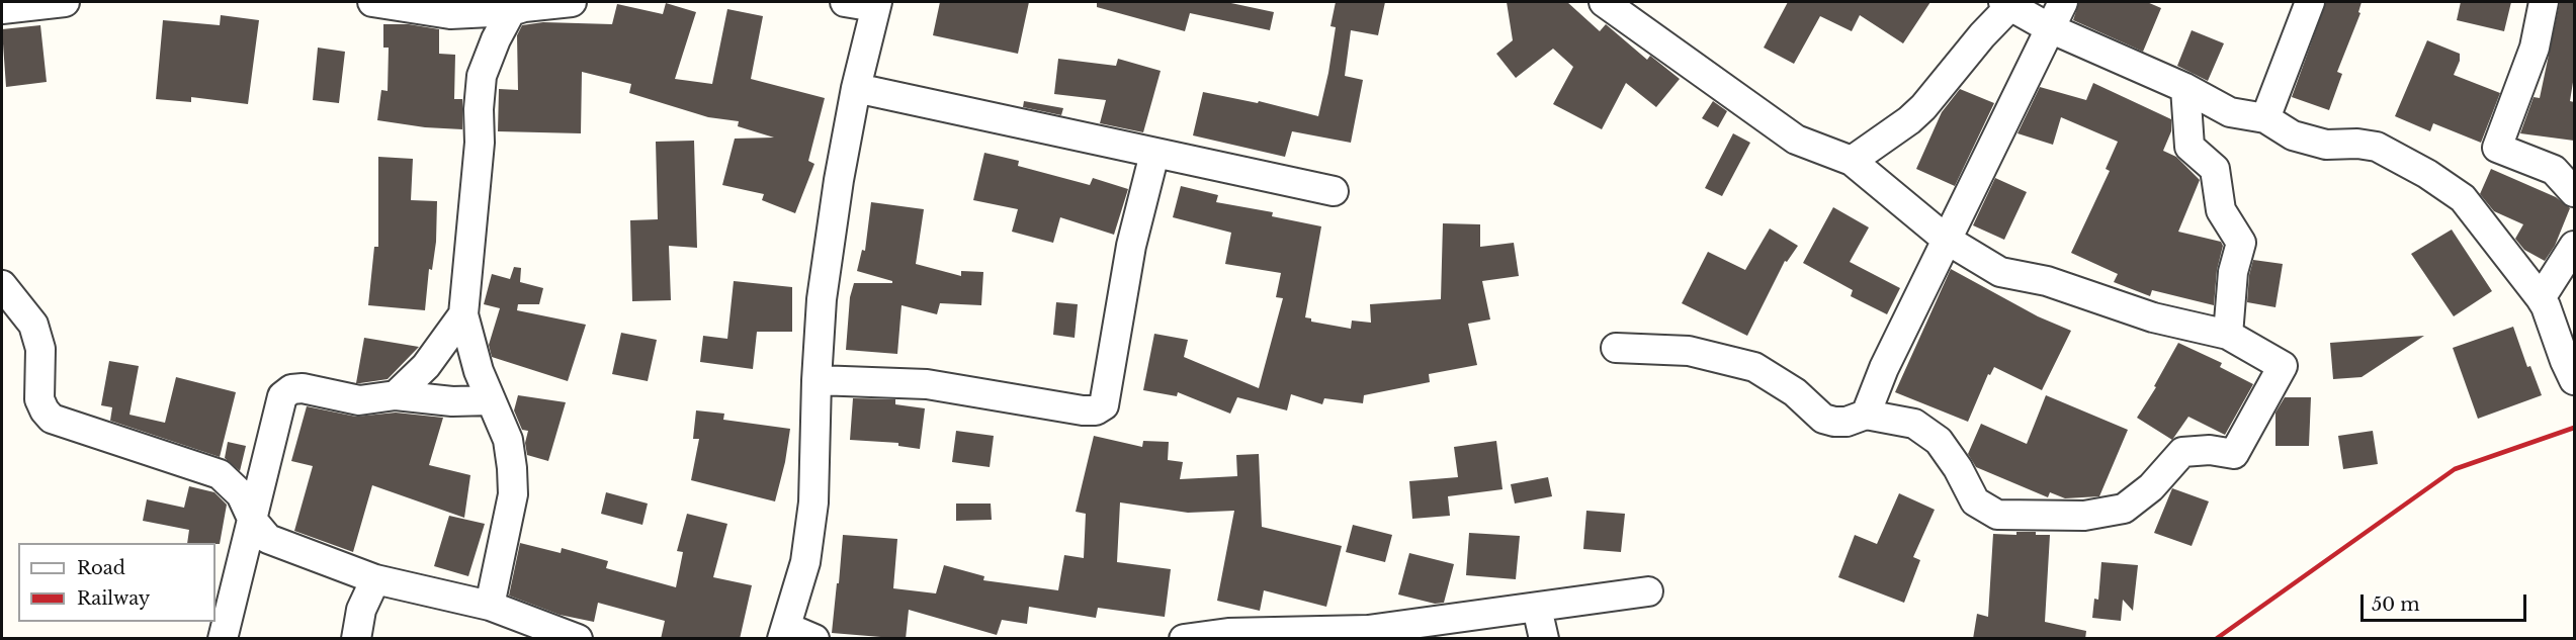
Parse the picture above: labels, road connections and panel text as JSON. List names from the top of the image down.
{
  "legend": ["Road", "Railway"],
  "scale_bar": "50 m"
}
